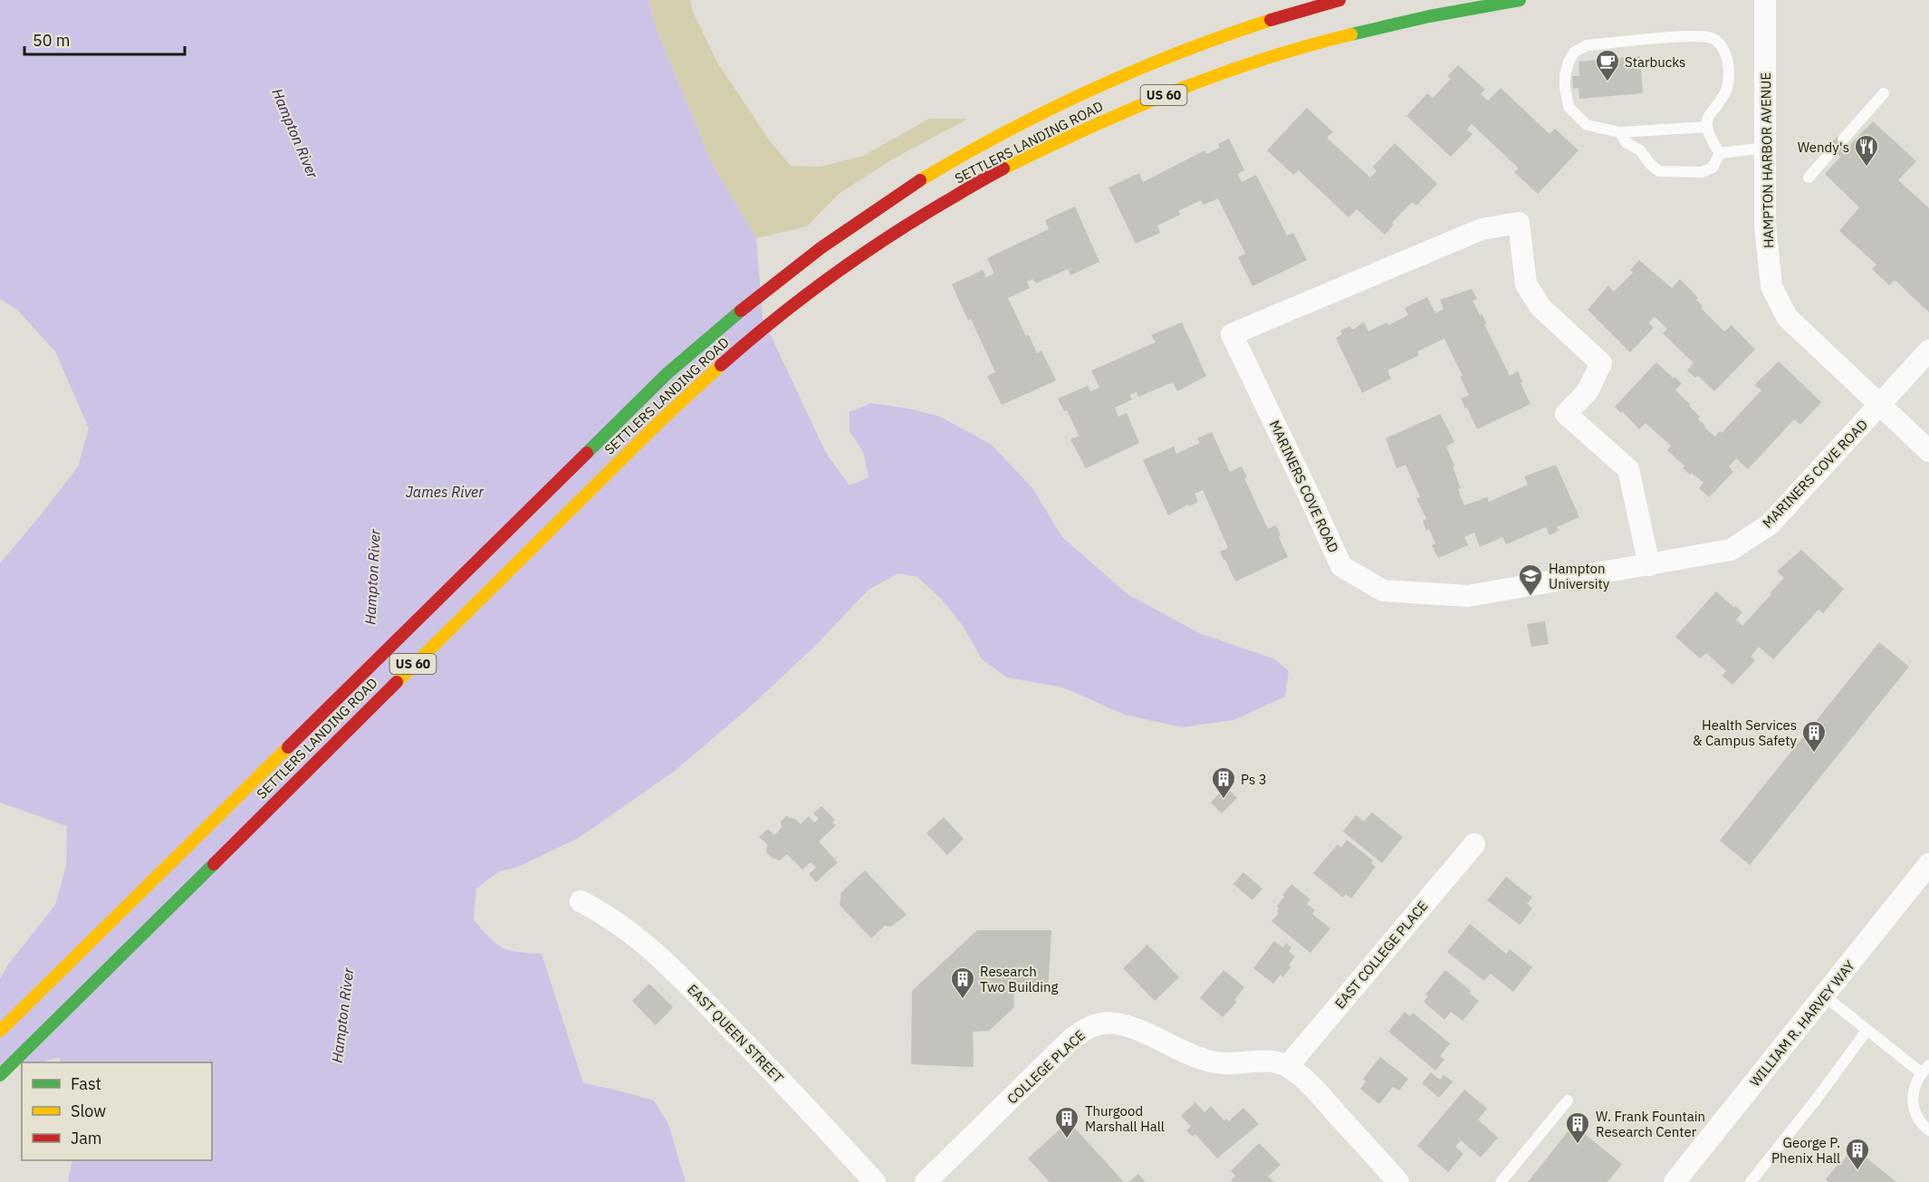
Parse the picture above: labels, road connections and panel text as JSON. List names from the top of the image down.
{
  "streets": {
    "main road": ["US 60", "SETTLERS LANDING ROAD"],
    "street": [
      "HAMPTON HARBOR AVENUE",
      "MARINERS COVE ROAD",
      "EAST COLLEGE PLACE",
      "WILLIAM R. HARVEY WAY",
      "EAST QUEEN STREET",
      "COLLEGE PLACE"
    ]
  },
  "crossings": [
    ["HAMPTON HARBOR AVENUE", "MARINERS COVE ROAD"],
    ["EAST COLLEGE PLACE", "COLLEGE PLACE"]
  ],
  "water": ["Hampton River", "James River"],
  "places": {
    "cafe": ["Starbucks"],
    "restaurant": ["Wendy's"],
    "school or university": ["Hampton University"],
    "building": [
      "Health Services & Campus Safety",
      "Ps 3",
      "Research Two Building",
      "Thurgood Marshall Hall",
      "W. Frank Fountain Research Center",
      "George P. Phenix Hall"
    ]
  },
  "legend": ["Fast", "Slow", "Jam"],
  "scale_bar": "50 m"
}
